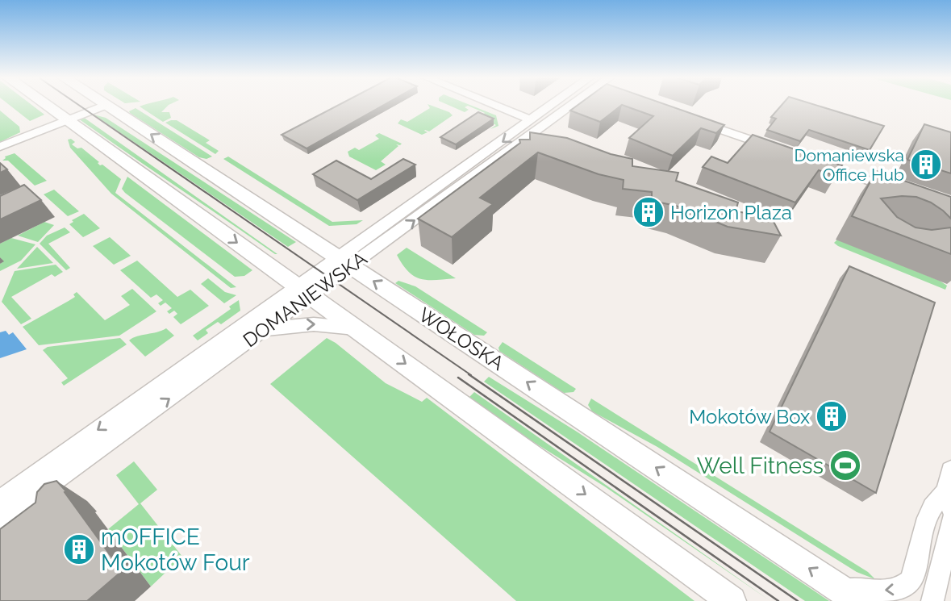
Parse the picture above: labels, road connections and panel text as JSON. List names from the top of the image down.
{
  "streets": {
    "main road": ["WOŁOSKA"],
    "street": ["DOMANIEWSKA"]
  },
  "crossings": [
    ["DOMANIEWSKA", "WOŁOSKA"]
  ],
  "places": {
    "building": [
      "Domaniewska Office Hub",
      "Horizon Plaza",
      "Mokotów Box",
      "mOFFICE Mokotów Four"
    ],
    "sports": ["Well Fitness"]
  }
}
